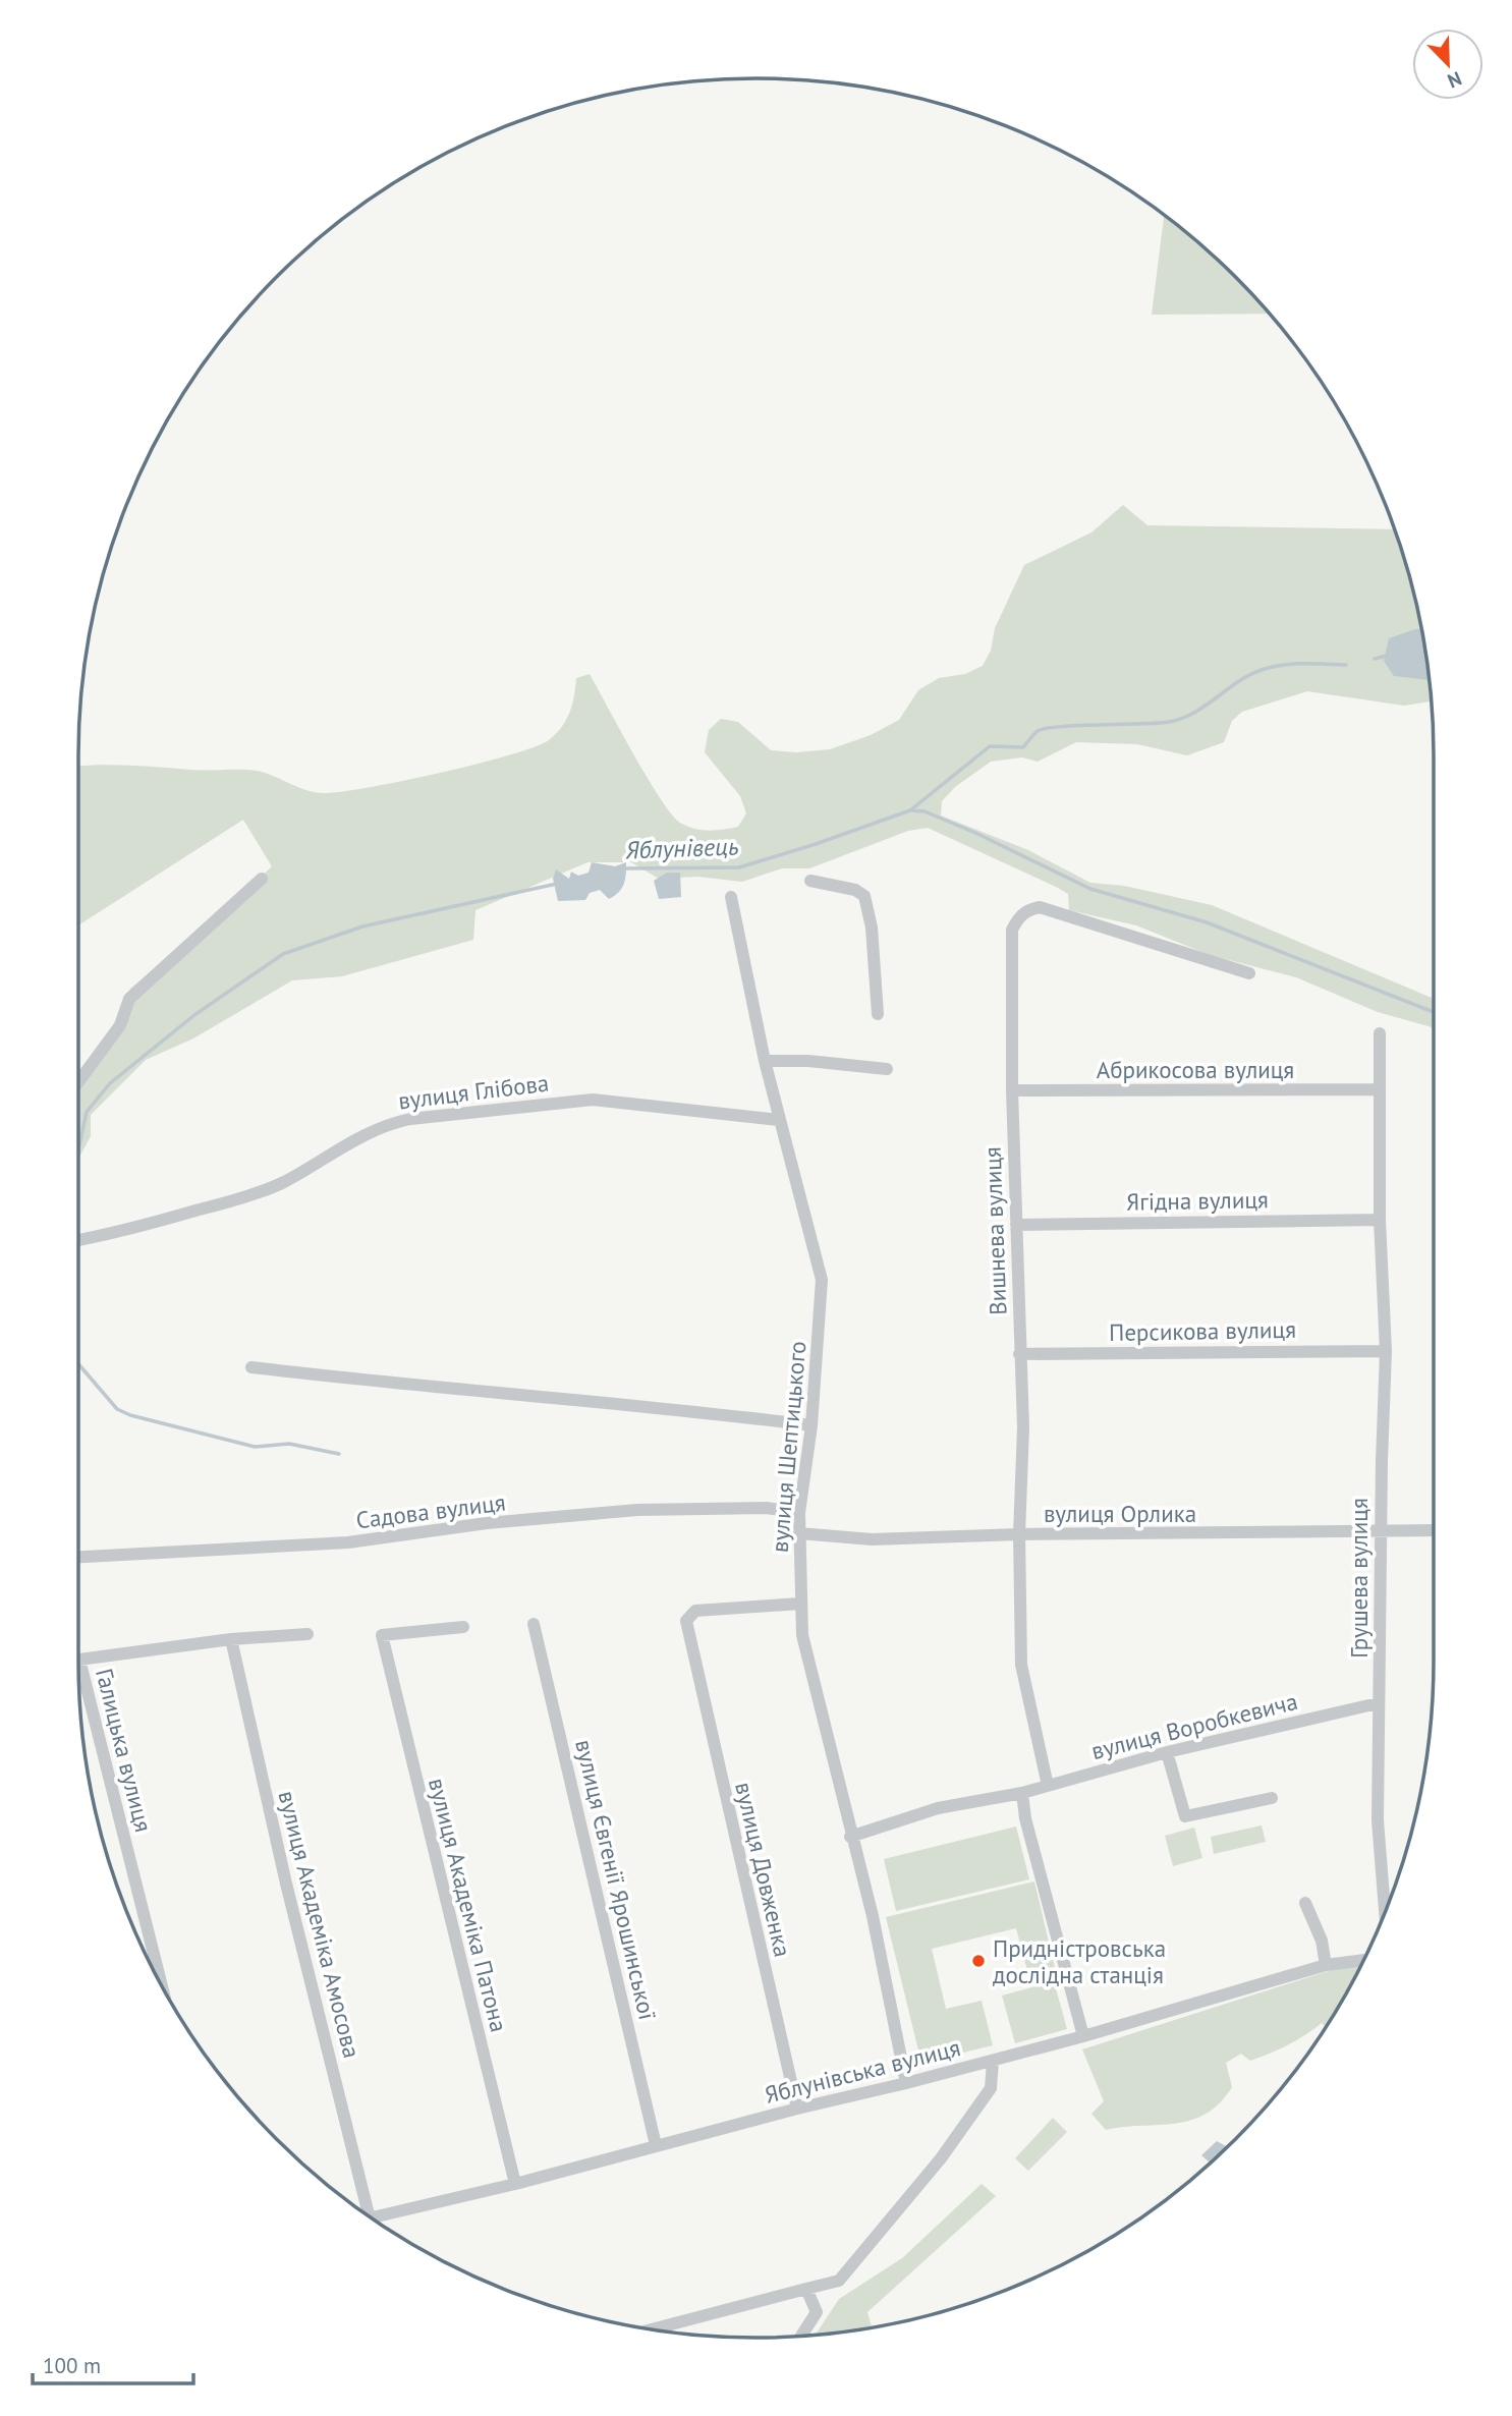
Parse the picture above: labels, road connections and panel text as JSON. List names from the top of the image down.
{
  "streets": {
    "street": [
      "Абрикосова вулиця",
      "вулиця Глібова",
      "Ягідна вулиця",
      "Вишнева вулиця",
      "Персикова вулиця",
      "вулиця Шептицького",
      "Садова вулиця",
      "вулиця Орлика",
      "Грушева вулиця",
      "вулиця Воробкевича",
      "Галицька вулиця",
      "вулиця Довженка",
      "вулиця Євгенії Ярошинської",
      "вулиця Академіка Патона",
      "вулиця Академіка Амосова",
      "Яблунівська вулиця"
    ]
  },
  "crossings": [
    ["Абрикосова вулиця", "Вишнева вулиця"],
    ["Абрикосова вулиця", "Грушева вулиця"],
    ["вулиця Глібова", "вулиця Шептицького"],
    ["Ягідна вулиця", "Вишнева вулиця"],
    ["Ягідна вулиця", "Грушева вулиця"],
    ["Вишнева вулиця", "Персикова вулиця"],
    ["Вишнева вулиця", "вулиця Орлика"],
    ["Вишнева вулиця", "вулиця Воробкевича"],
    ["Персикова вулиця", "Грушева вулиця"],
    ["вулиця Шептицького", "Садова вулиця"],
    ["вулиця Шептицького", "вулиця Орлика"],
    ["вулиця Шептицького", "вулиця Воробкевича"],
    ["вулиця Шептицького", "вулиця Довженка"],
    ["вулиця Шептицького", "Яблунівська вулиця"],
    ["вулиця Орлика", "Грушева вулиця"],
    ["Грушева вулиця", "вулиця Воробкевича"],
    ["Галицька вулиця", "вулиця Академіка Амосова"],
    ["вулиця Довженка", "Яблунівська вулиця"],
    ["вулиця Євгенії Ярошинської", "Яблунівська вулиця"],
    ["вулиця Академіка Патона", "Яблунівська вулиця"]
  ],
  "water": ["Яблунівець"],
  "places": ["Придністровська дослідна станція"],
  "scale_bar": "100 m",
  "north": "bottom right"
}
